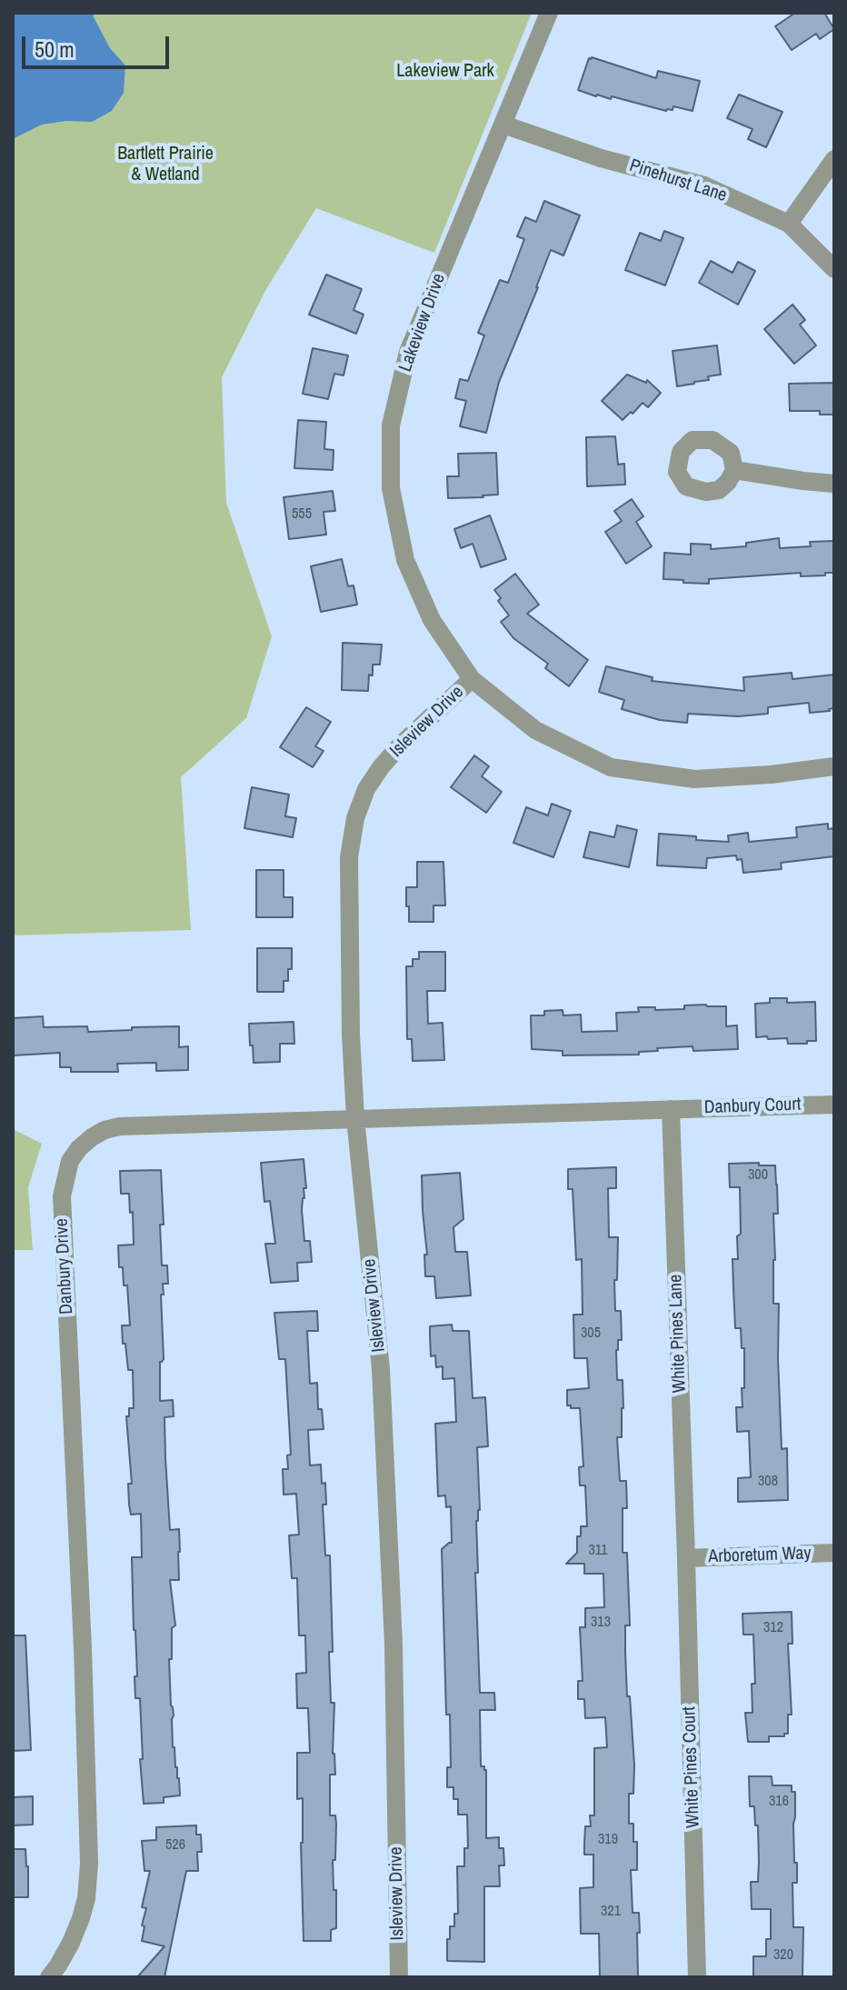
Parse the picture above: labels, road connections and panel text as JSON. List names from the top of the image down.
{
  "streets": {
    "street": [
      "Pinehurst Lane",
      "Lakeview Drive",
      "Isleview Drive",
      "Danbury Court",
      "Danbury Drive",
      "White Pines Lane",
      "Arboretum Way",
      "White Pines Court"
    ]
  },
  "crossings": [
    ["Pinehurst Lane", "Lakeview Drive"],
    ["Lakeview Drive", "Isleview Drive"],
    ["Isleview Drive", "Danbury Drive"],
    ["Danbury Court", "Danbury Drive"],
    ["Danbury Court", "White Pines Lane"],
    ["Danbury Drive", "White Pines Lane"],
    ["White Pines Lane", "Arboretum Way"],
    ["White Pines Lane", "White Pines Court"],
    ["Arboretum Way", "White Pines Court"]
  ],
  "parks": ["Lakeview Park", "Bartlett Prairie & Wetland"],
  "house_numbers": [
    "555",
    "300",
    "305",
    "308",
    "311",
    "313",
    "312",
    "316",
    "319",
    "526",
    "321",
    "320"
  ],
  "scale_bar": "50 m"
}
